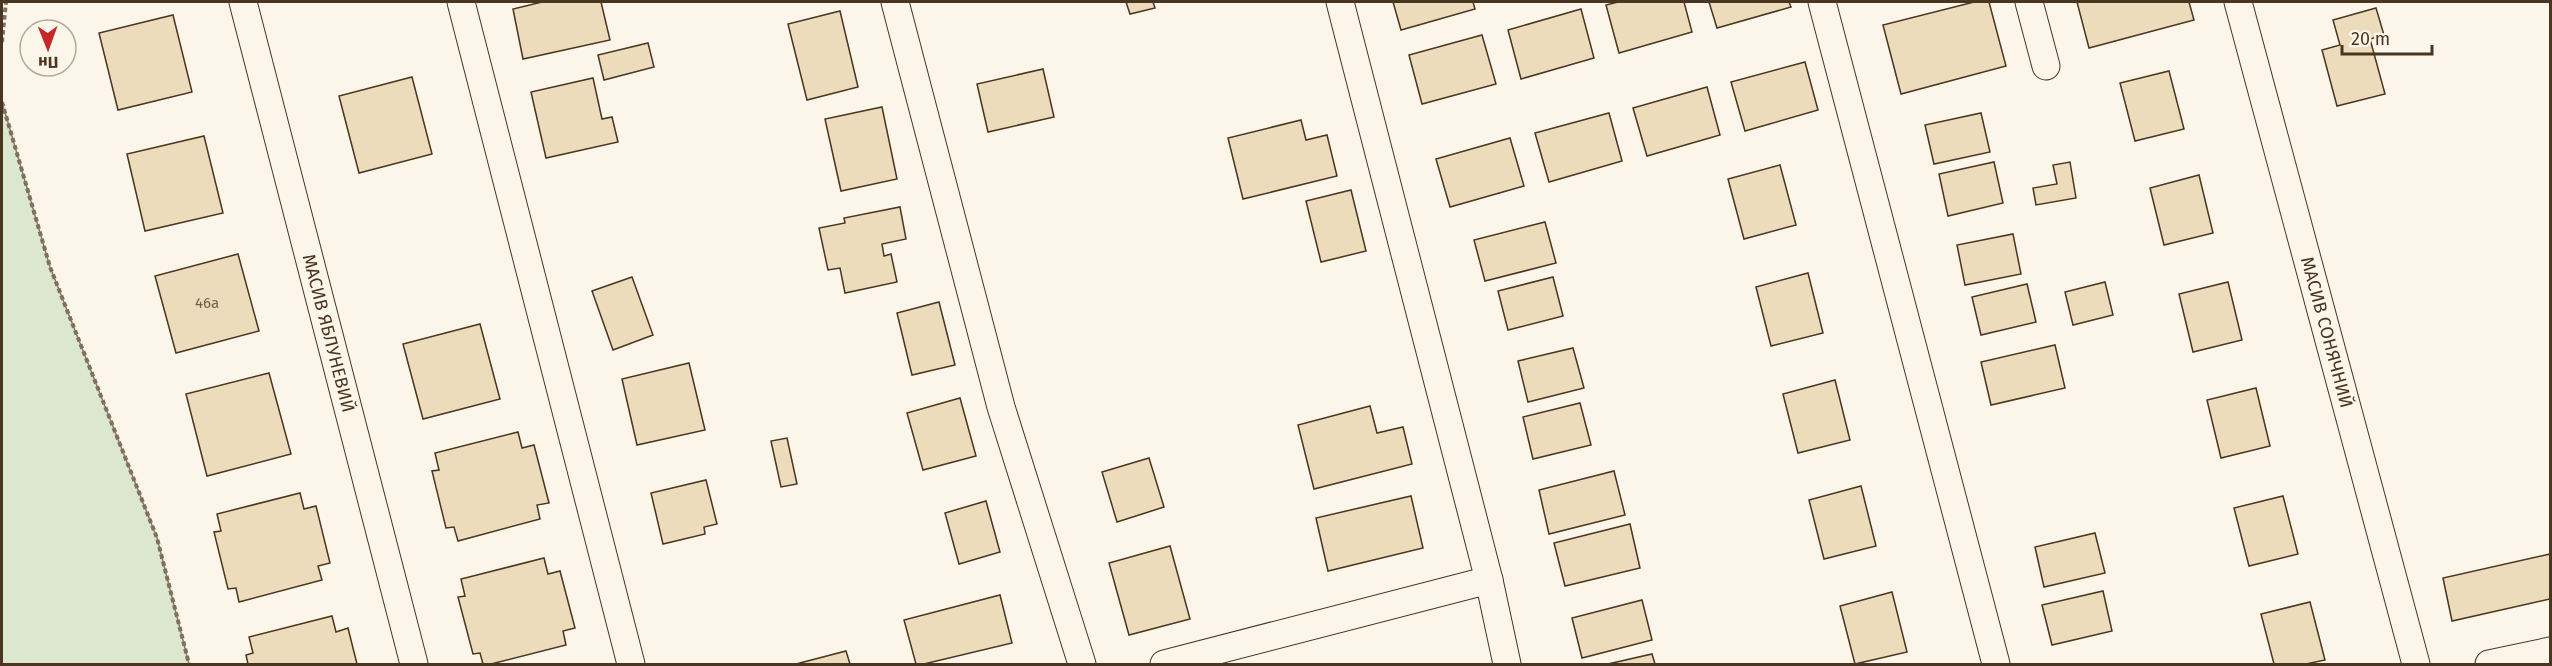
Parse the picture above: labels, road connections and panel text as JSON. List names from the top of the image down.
{
  "streets": {
    "street": ["МАСИВ ЯБЛУНЕВИЙ", "МАСИВ СОНЯЧНИЙ"]
  },
  "house_numbers": ["46а"],
  "scale_bar": "20 m",
  "north": "bottom"
}
